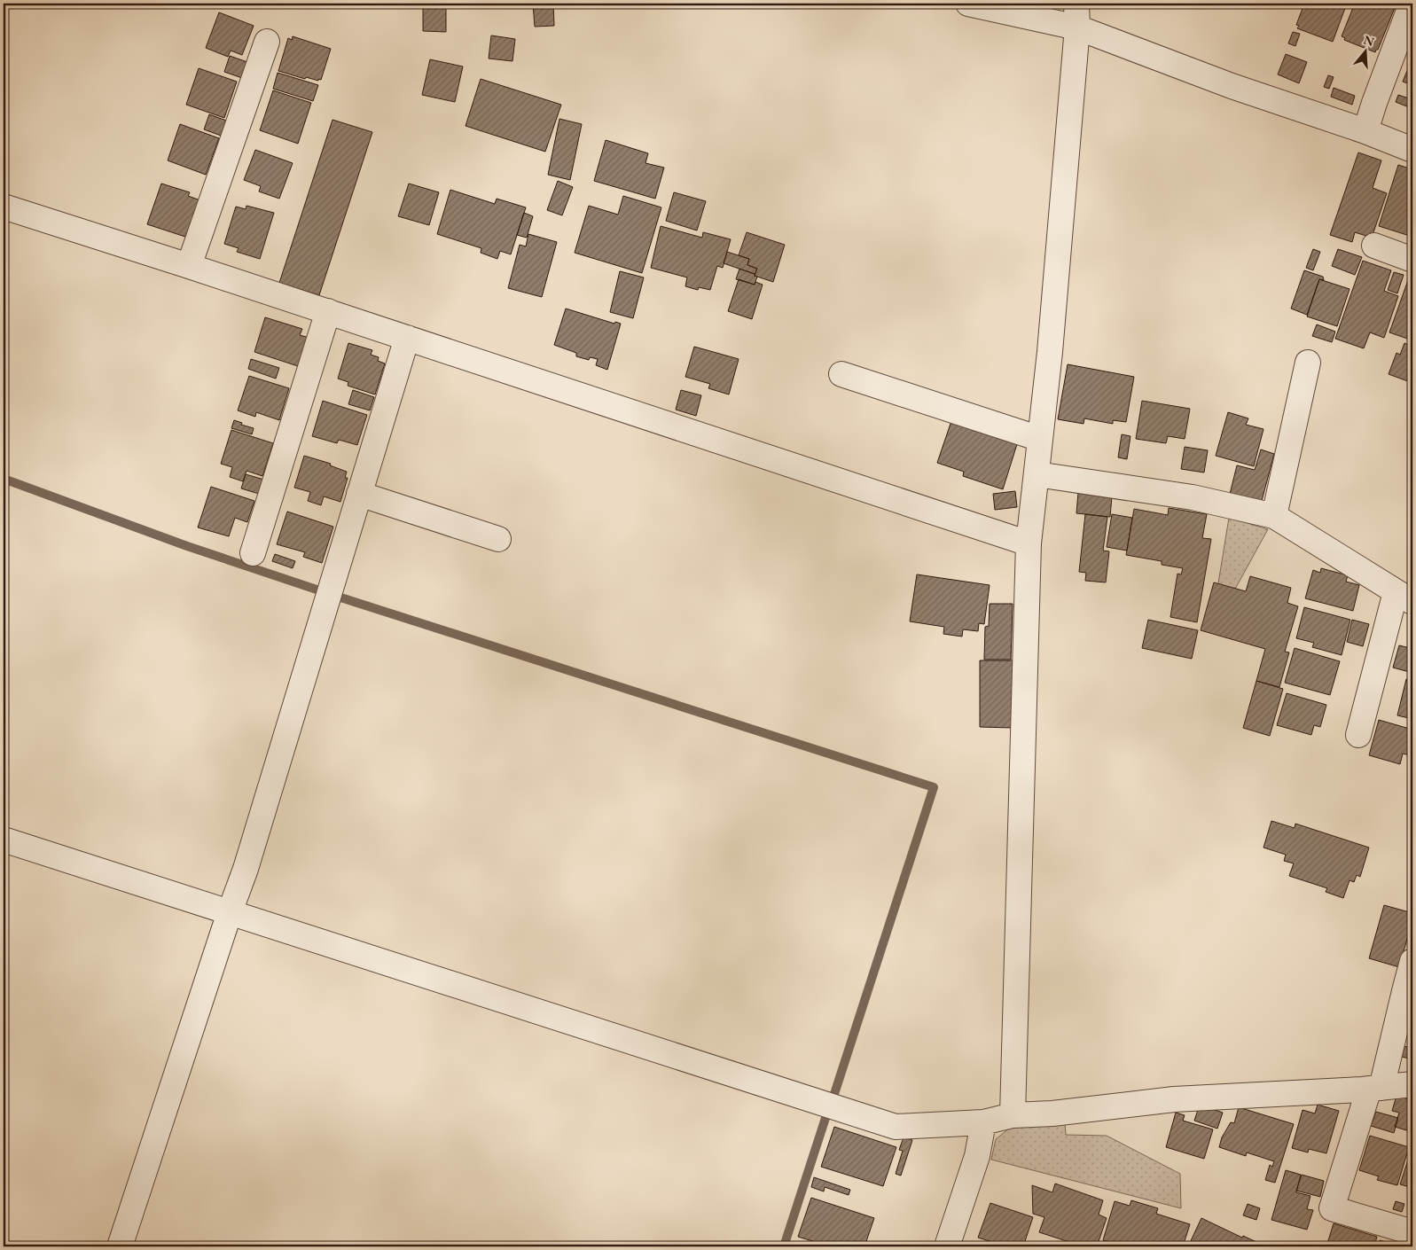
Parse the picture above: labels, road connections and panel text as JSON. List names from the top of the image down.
{
  "north": "top"
}
